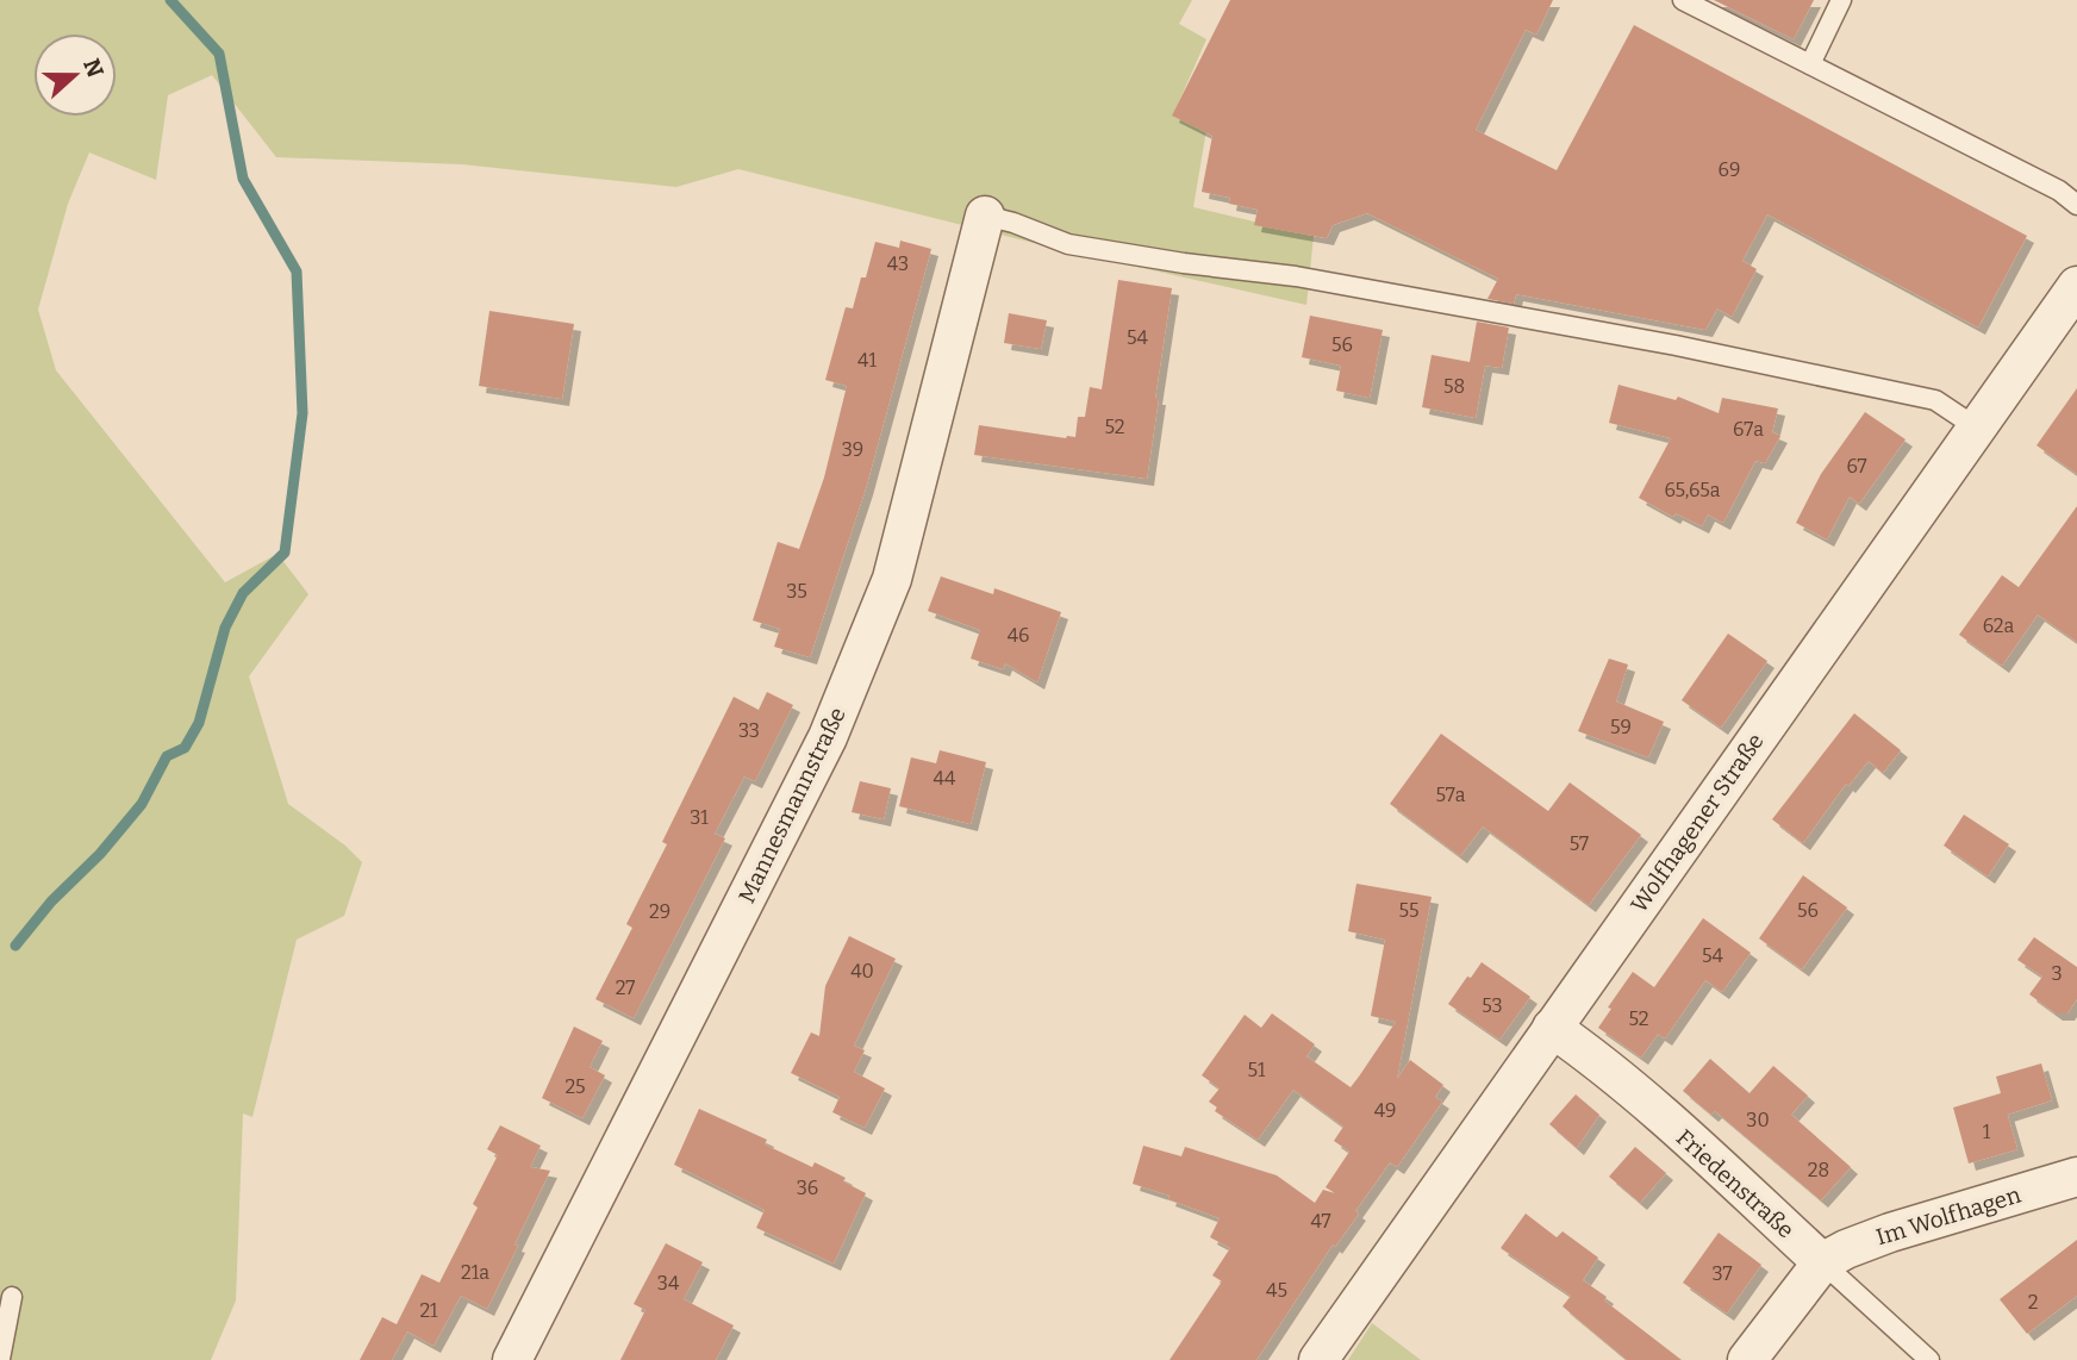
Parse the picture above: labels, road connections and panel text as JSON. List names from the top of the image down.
{
  "streets": {
    "street": [
      "Mannesmannstraße",
      "Wolfhagener Straße",
      "Friedenstraße",
      "Im Wolfhagen"
    ]
  },
  "crossings": [
    ["Wolfhagener Straße", "Friedenstraße"],
    ["Friedenstraße", "Im Wolfhagen"]
  ],
  "house_numbers": [
    "69",
    "43",
    "54",
    "56",
    "41",
    "58",
    "52",
    "67a",
    "39",
    "67",
    "65,65a",
    "35",
    "62a",
    "46",
    "59",
    "33",
    "44",
    "57a",
    "31",
    "57",
    "55",
    "56",
    "29",
    "54",
    "40",
    "3",
    "27",
    "53",
    "52",
    "51",
    "25",
    "49",
    "30",
    "1",
    "28",
    "36",
    "47",
    "21a",
    "37",
    "34",
    "45",
    "2",
    "21"
  ],
  "north": "right"
}
